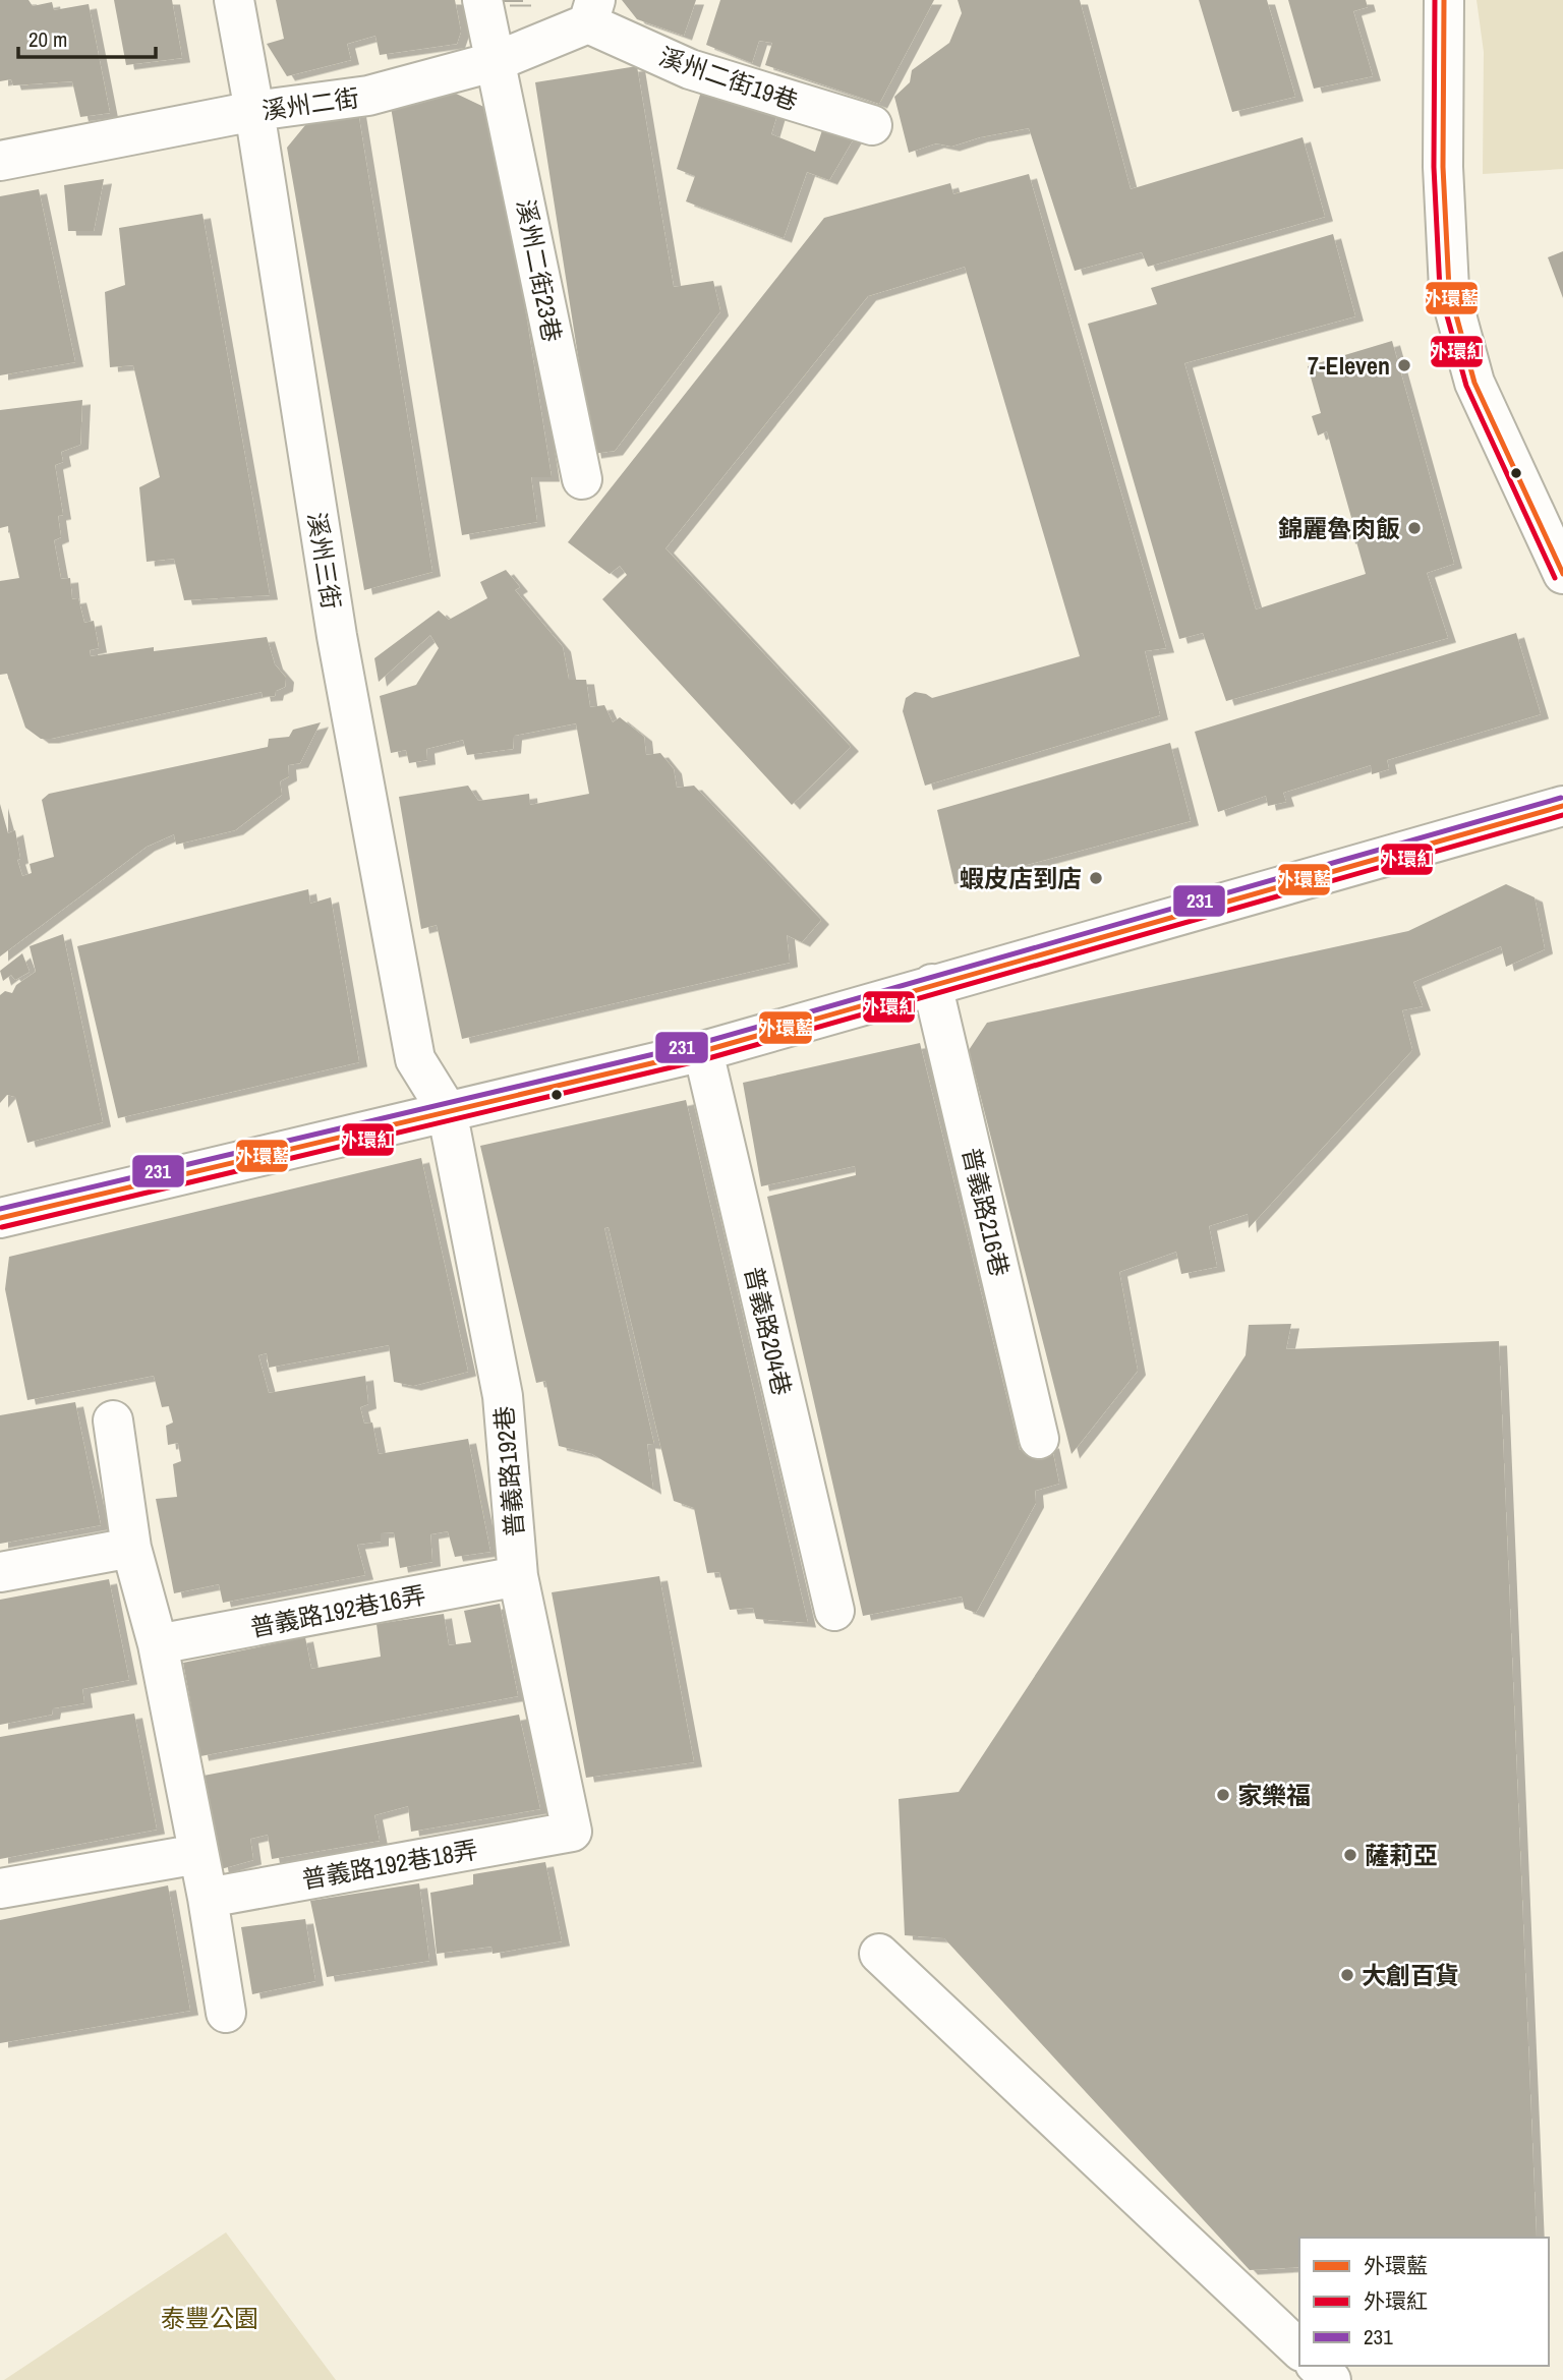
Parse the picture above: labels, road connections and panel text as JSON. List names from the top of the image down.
{
  "streets": {
    "street": [
      "溪州二街19巷",
      "溪州二街",
      "溪州二街23巷",
      "溪州三街",
      "普義路216巷",
      "普義路204巷",
      "普義路192巷",
      "普義路192巷16弄",
      "普義路192巷18弄"
    ]
  },
  "crossings": [
    ["溪州二街19巷", "溪州二街"],
    ["溪州二街", "溪州二街23巷"],
    ["溪州二街", "溪州三街"],
    ["溪州三街", "普義路192巷"],
    ["普義路192巷", "普義路192巷16弄"],
    ["普義路192巷", "普義路192巷18弄"]
  ],
  "parks": ["泰豐公園"],
  "places": [
    "7-Eleven",
    "錦麗魯肉飯",
    "蝦皮店到店",
    "家樂福",
    "薩莉亞",
    "大創百貨"
  ],
  "lines": ["transit line 外環藍", "transit line 外環紅", "transit line 231"],
  "legend": ["外環藍", "外環紅", "231"],
  "scale_bar": "20 m"
}
